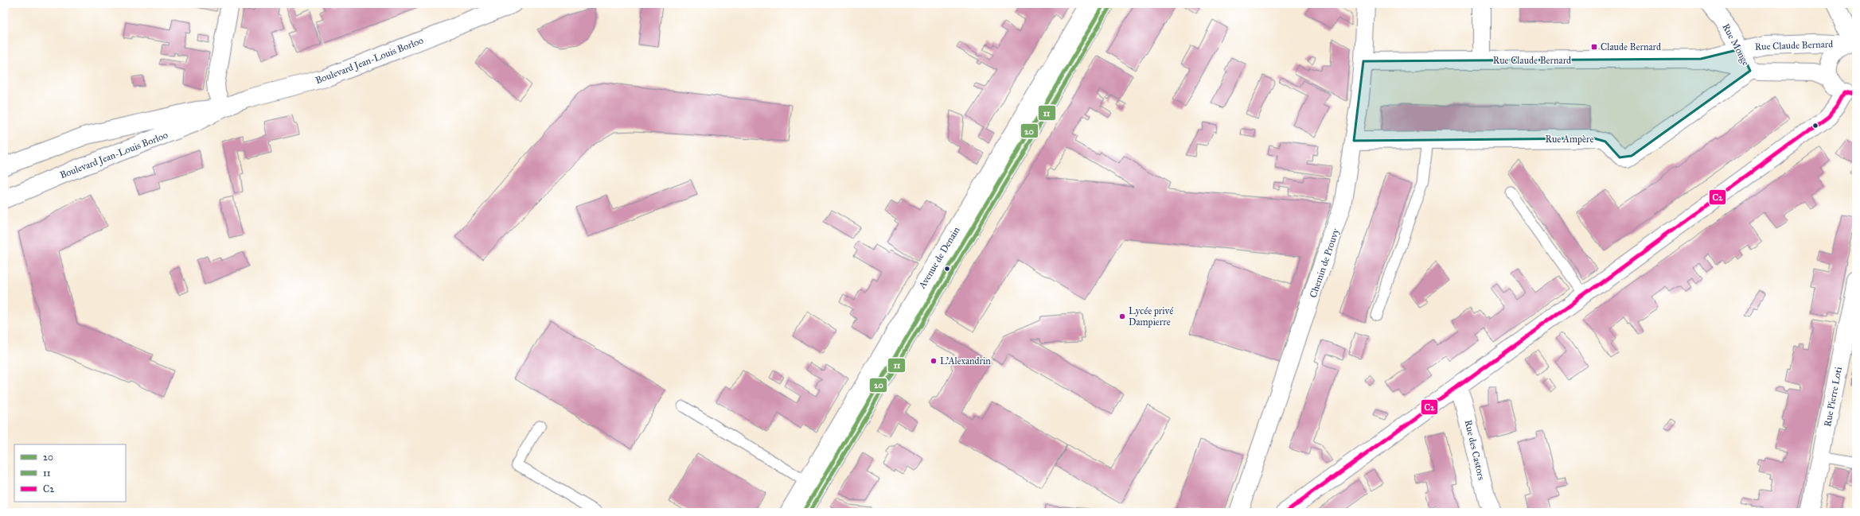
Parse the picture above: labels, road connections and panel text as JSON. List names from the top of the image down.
{
  "streets": {
    "street": [
      "Rue Monge",
      "Rue Claude Bernard",
      "Boulevard Jean-Louis Borloo",
      "Rue Ampère",
      "Avenue de Denain",
      "Chemin de Prouvy",
      "Rue Pierre Loti",
      "Rue des Castors"
    ]
  },
  "crossings": [
    ["Rue Monge", "Rue Claude Bernard"],
    ["Rue Monge", "Rue Ampère"],
    ["Rue Claude Bernard", "Rue Ampère"],
    ["Rue Claude Bernard", "Chemin de Prouvy"],
    ["Rue Ampère", "Chemin de Prouvy"]
  ],
  "places": {
    "transit": ["Claude Bernard"],
    "other": ["Lycée privé Dampierre", "L’Alexandrin"]
  },
  "lines": ["transit line 20", "transit line 11", "transit line C2"],
  "legend": ["20", "11", "C2"]
}
